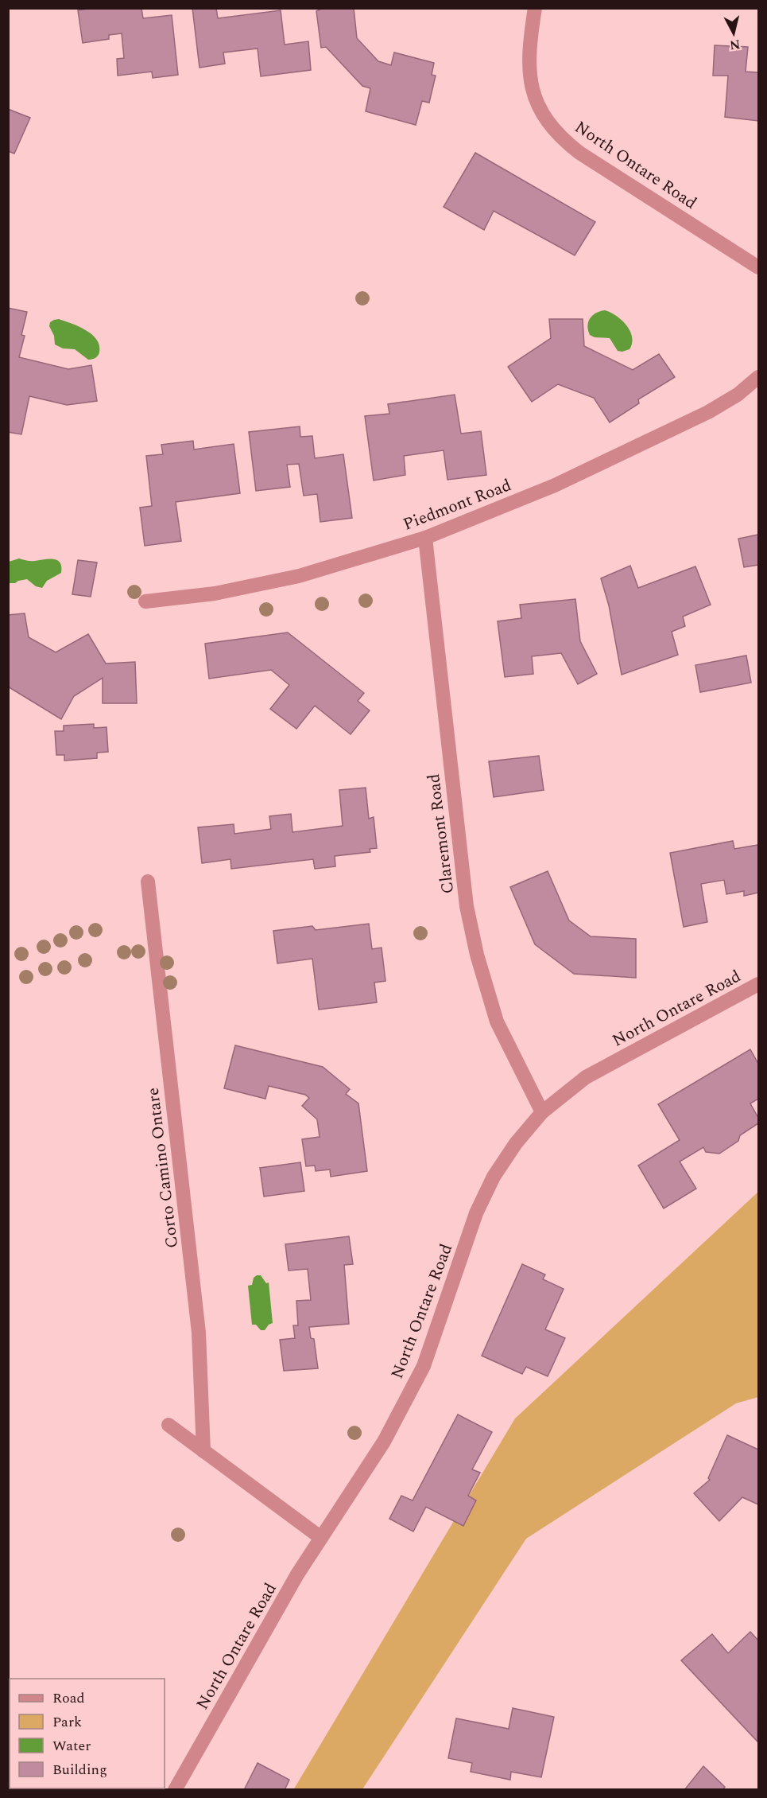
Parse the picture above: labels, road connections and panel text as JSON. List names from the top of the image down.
{
  "streets": {
    "street": [
      "North Ontare Road",
      "Piedmont Road",
      "Claremont Road",
      "Corto Camino Ontare"
    ]
  },
  "crossings": [
    ["North Ontare Road", "Claremont Road"],
    ["Piedmont Road", "Claremont Road"]
  ],
  "legend": [
    "Road",
    "Park",
    "Water",
    "Building"
  ],
  "north": "bottom"
}
